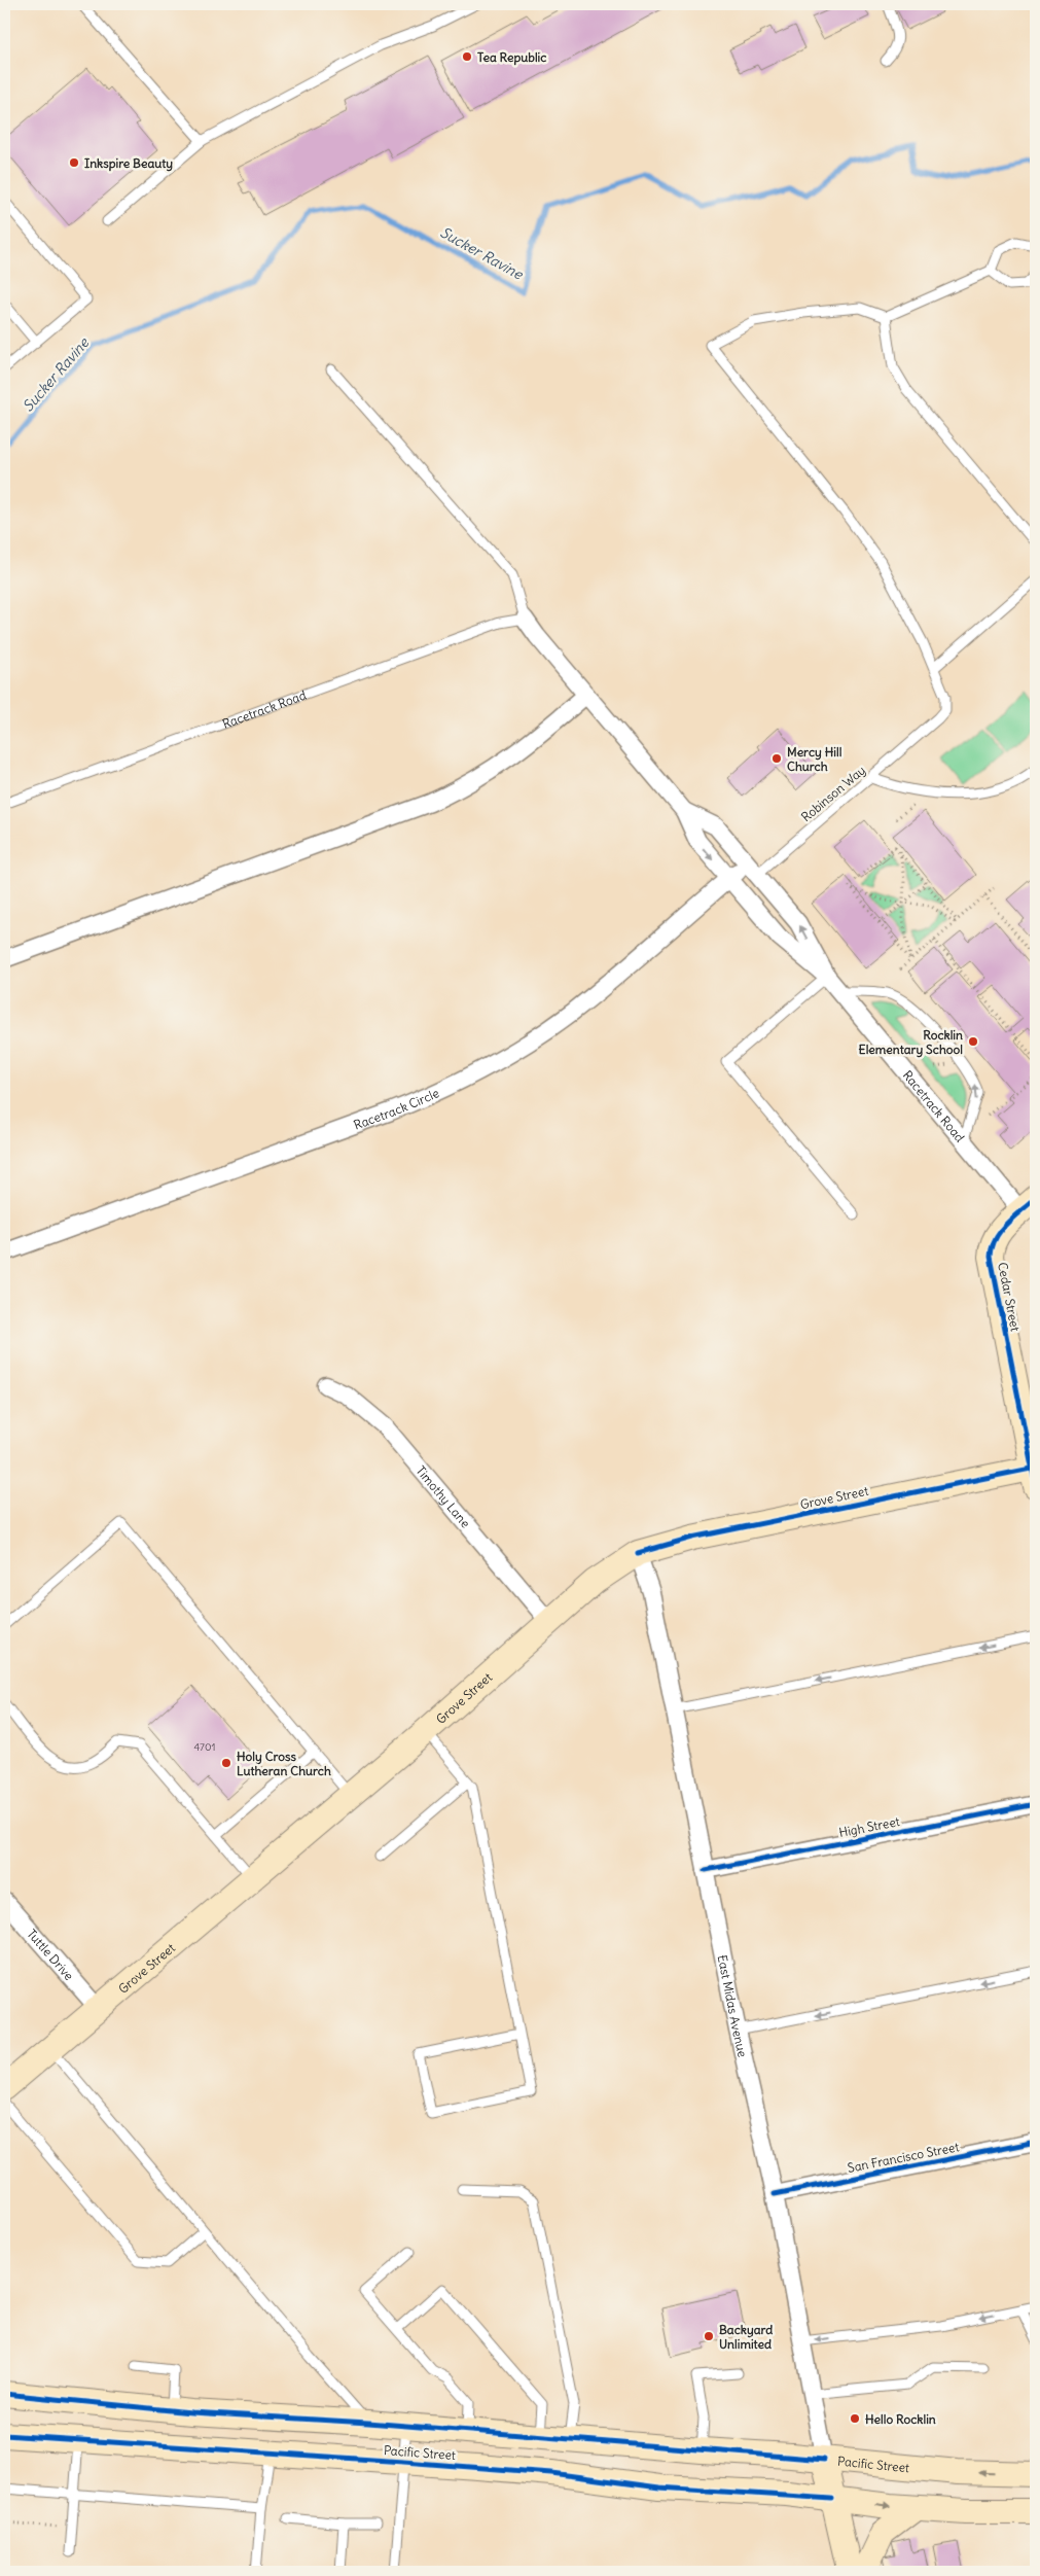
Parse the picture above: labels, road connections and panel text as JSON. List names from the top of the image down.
{
  "streets": {
    "main road": ["Cedar Street", "Grove Street", "Pacific Street"],
    "street": [
      "Racetrack Road",
      "Racetrack Circle",
      "Timothy Lane",
      "High Street",
      "Tuttle Drive",
      "East Midas Avenue",
      "San Francisco Street"
    ],
    "lane": ["Robinson Way"]
  },
  "crossings": [
    ["Racetrack Road", "Robinson Way"],
    ["Racetrack Road", "Racetrack Circle"],
    ["Racetrack Road", "Cedar Street"],
    ["Robinson Way", "Racetrack Circle"],
    ["Cedar Street", "Grove Street"],
    ["Timothy Lane", "Grove Street"],
    ["Grove Street", "Tuttle Drive"],
    ["Grove Street", "East Midas Avenue"],
    ["High Street", "East Midas Avenue"],
    ["East Midas Avenue", "San Francisco Street"],
    ["East Midas Avenue", "Pacific Street"]
  ],
  "water": ["Sucker Ravine"],
  "places": [
    "Tea Republic",
    "Inkspire Beauty",
    "Mercy Hill Church",
    "Rocklin Elementary School",
    "Holy Cross Lutheran Church",
    "Backyard Unlimited",
    "Hello Rocklin"
  ],
  "house_numbers": ["4701"]
}
